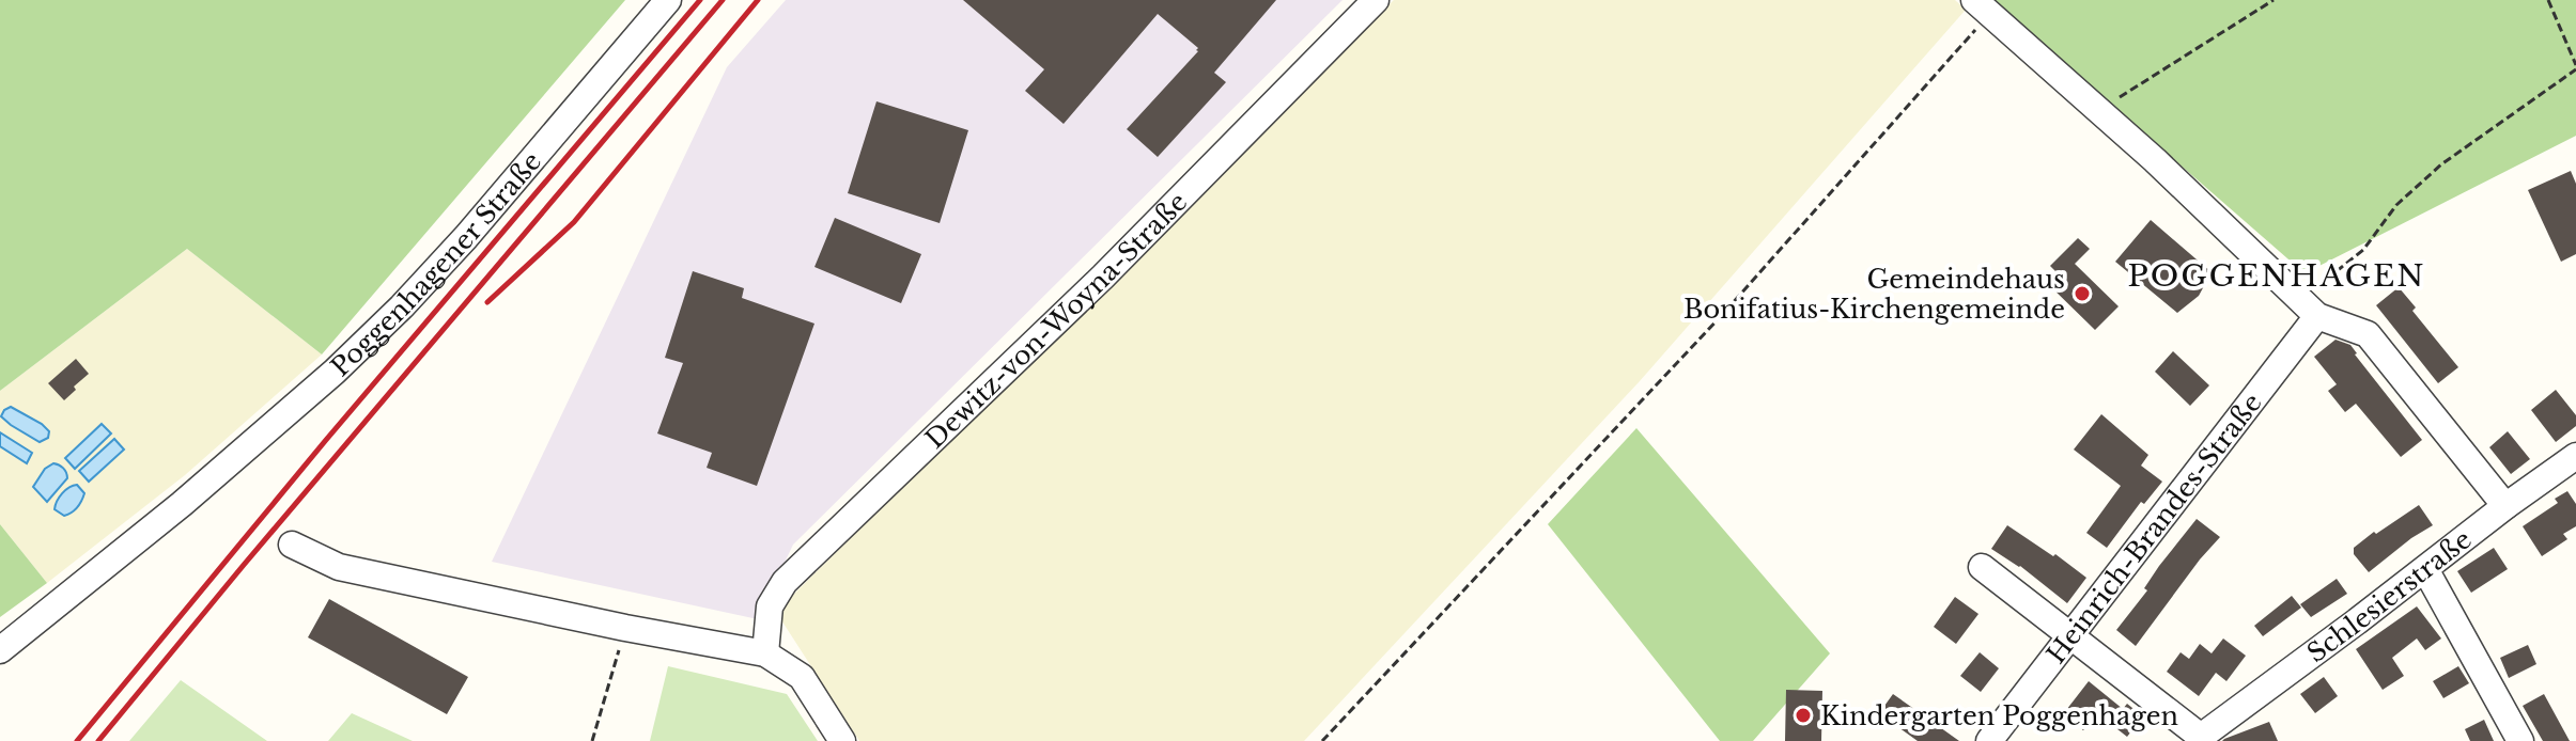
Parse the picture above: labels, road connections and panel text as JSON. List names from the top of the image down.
{
  "streets": {
    "street": [
      "Poggenhagener Straße",
      "Dewitz-von-Woyna-Straße",
      "Heinrich-Brandes-Straße",
      "Schlesierstraße"
    ]
  },
  "districts": ["POGGENHAGEN"],
  "places": ["Gemeindehaus Bonifatius-Kirchengemeinde", "Kindergarten Poggenhagen"]
}
